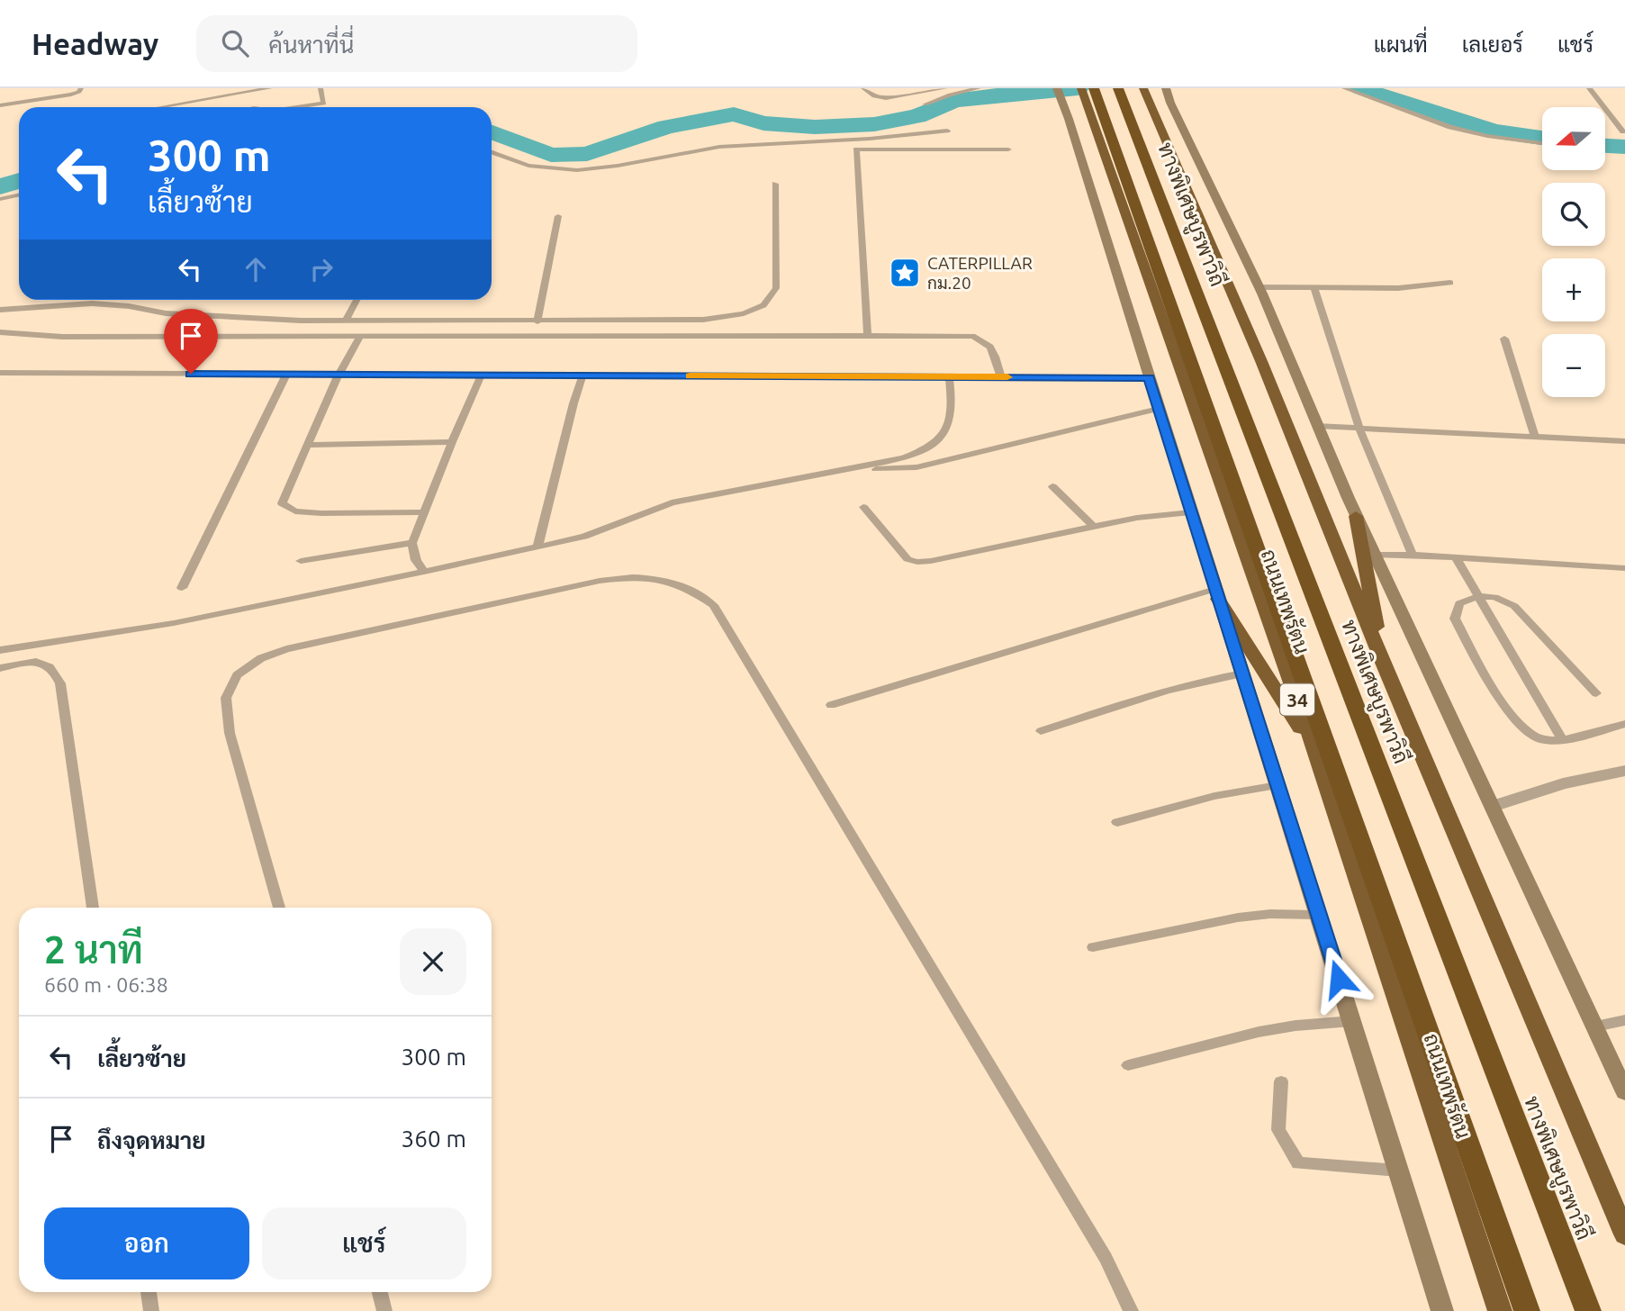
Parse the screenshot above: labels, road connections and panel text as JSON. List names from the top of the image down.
{
  "streets": {
    "highway": ["ทางพิเศษบูรพาวิถี", "ถนนเทพรัตน", "34"]
  },
  "crossings": [
    ["ถนนเทพรัตน", "34"]
  ],
  "places": {
    "place": ["CATERPILLAR กม.20"]
  },
  "north": "left",
  "page": {
    "header": "Headway",
    "search": "ค้นหาที่นี่",
    "nav": ["แผนที่", "เลเยอร์", "แชร์"],
    "map_buttons": ["+", "−"],
    "turn": ["300 m", "เลี้ยวซ้าย"],
    "heading": ["2 นาที", "660 m · 06:38"],
    "list": [
      {
        "name": "เลี้ยวซ้าย",
        "value": "300 m"
      },
      {
        "name": "ถึงจุดหมาย",
        "value": "360 m"
      }
    ],
    "buttons": ["ออก", "แชร์"]
  }
}
